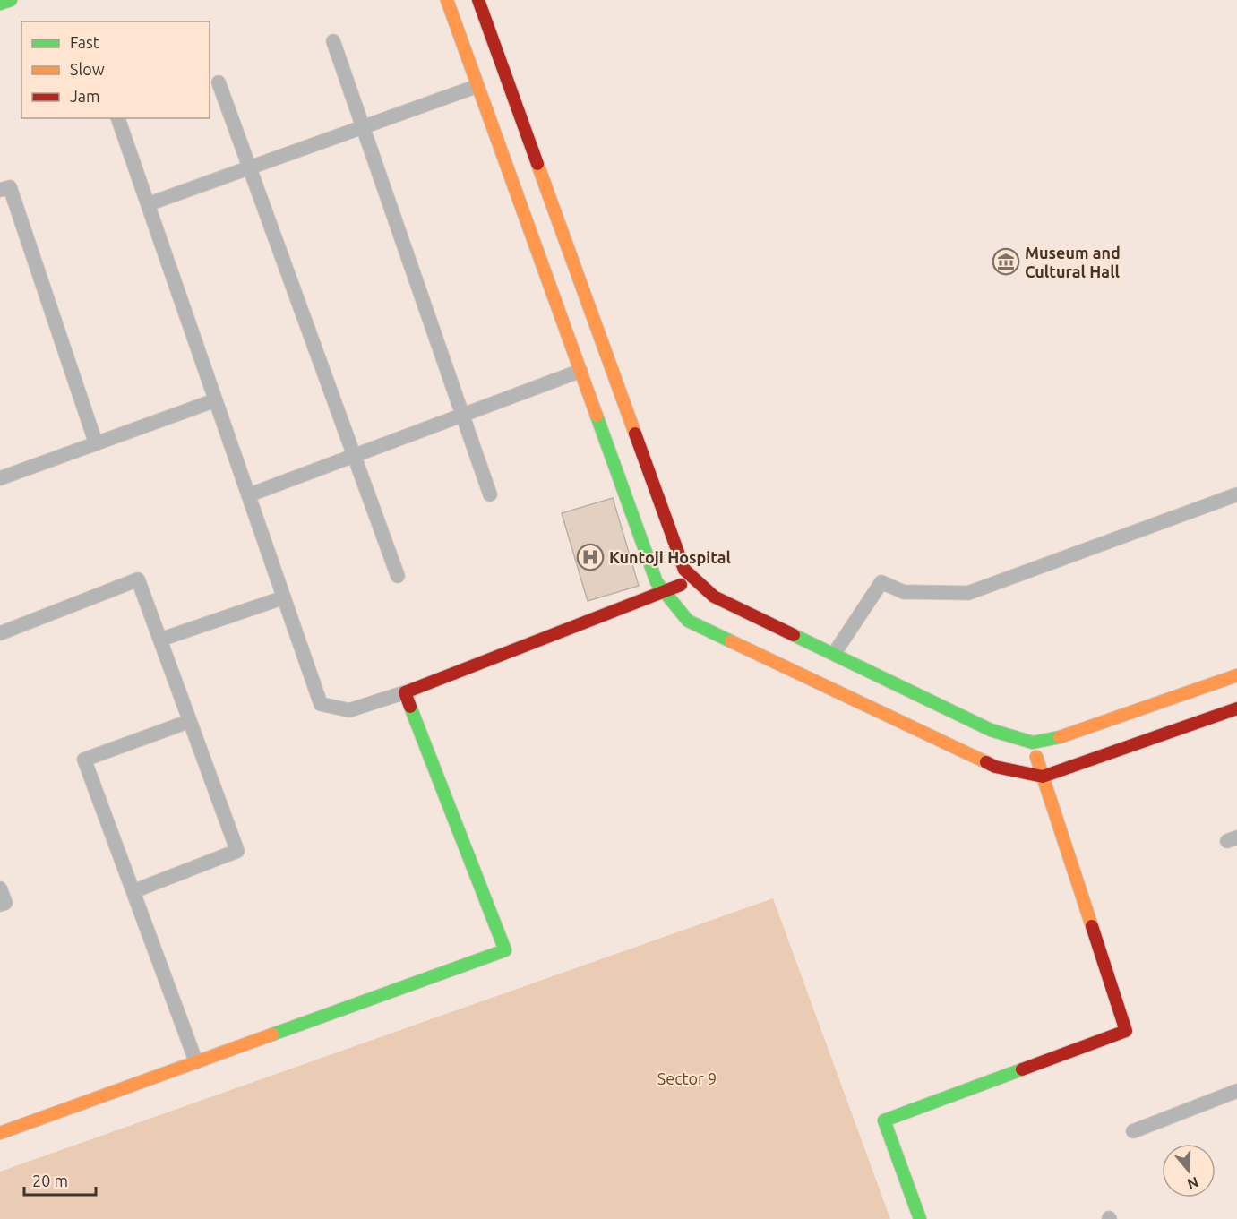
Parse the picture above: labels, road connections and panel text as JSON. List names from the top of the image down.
{
  "parks": ["Sector 9"],
  "places": {
    "museum": ["Museum and Cultural Hall"],
    "hospital": ["Kuntoji Hospital"]
  },
  "legend": ["Fast", "Slow", "Jam"],
  "scale_bar": "20 m",
  "north": "bottom"
}
